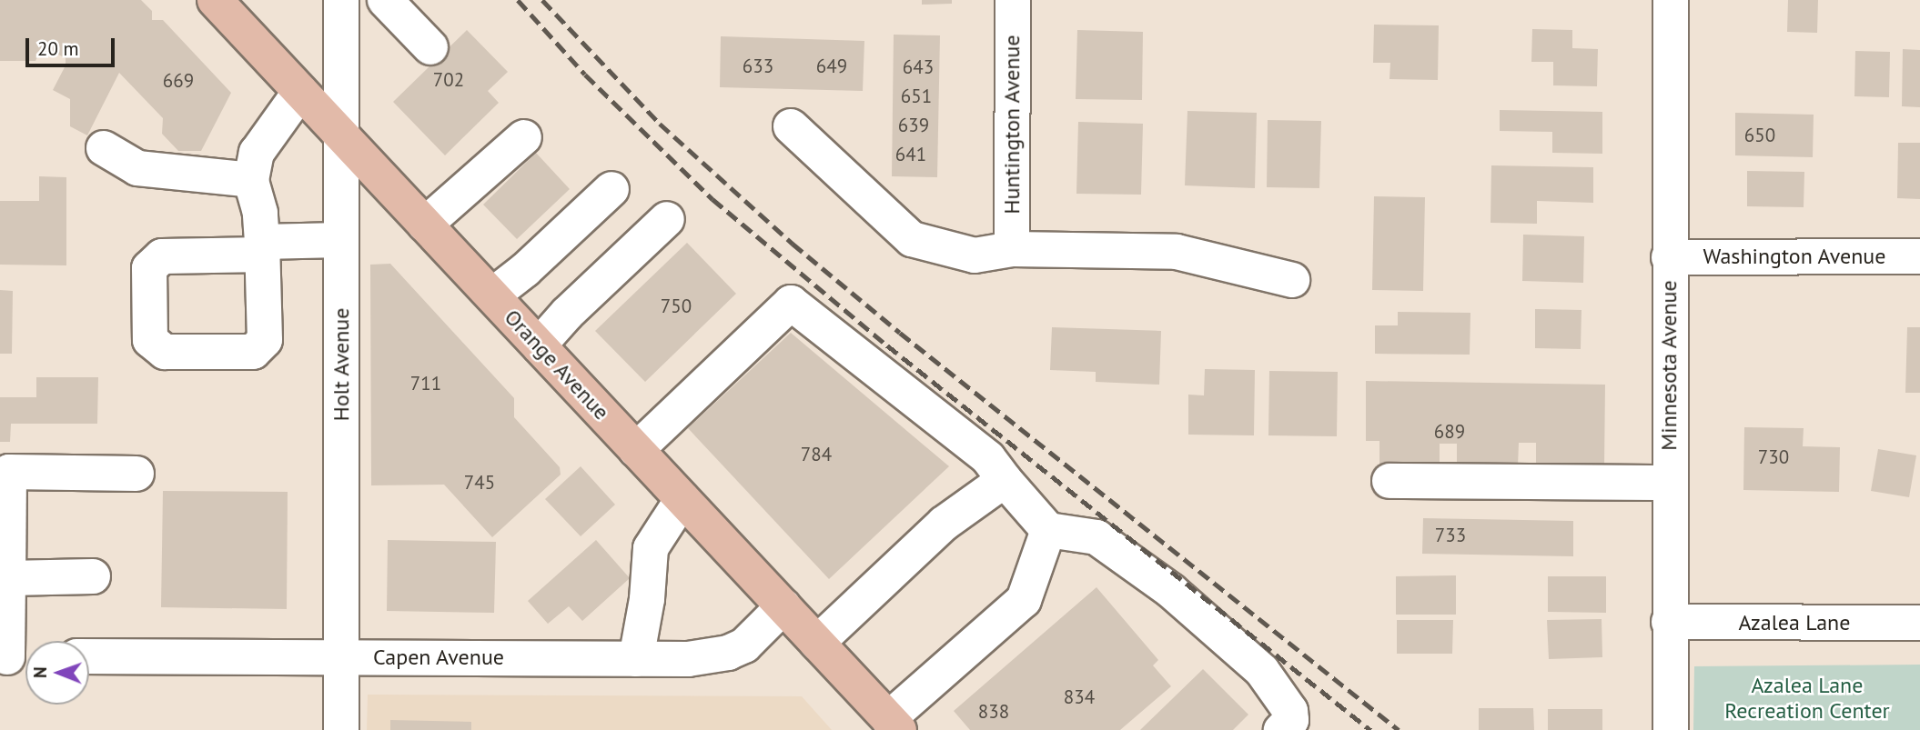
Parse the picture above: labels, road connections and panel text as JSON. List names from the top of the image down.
{
  "streets": {
    "main road": ["Orange Avenue"],
    "street": [
      "Huntington Avenue",
      "Washington Avenue",
      "Holt Avenue",
      "Minnesota Avenue",
      "Azalea Lane",
      "Capen Avenue"
    ]
  },
  "crossings": [
    ["Washington Avenue", "Minnesota Avenue"],
    ["Holt Avenue", "Orange Avenue"],
    ["Holt Avenue", "Capen Avenue"],
    ["Orange Avenue", "Capen Avenue"],
    ["Minnesota Avenue", "Azalea Lane"]
  ],
  "parks": ["Azalea Lane Recreation Center"],
  "house_numbers": [
    "633",
    "649",
    "643",
    "702",
    "669",
    "651",
    "639",
    "650",
    "641",
    "750",
    "711",
    "689",
    "784",
    "730",
    "745",
    "733",
    "834",
    "838"
  ],
  "scale_bar": "20 m",
  "north": "left"
}
